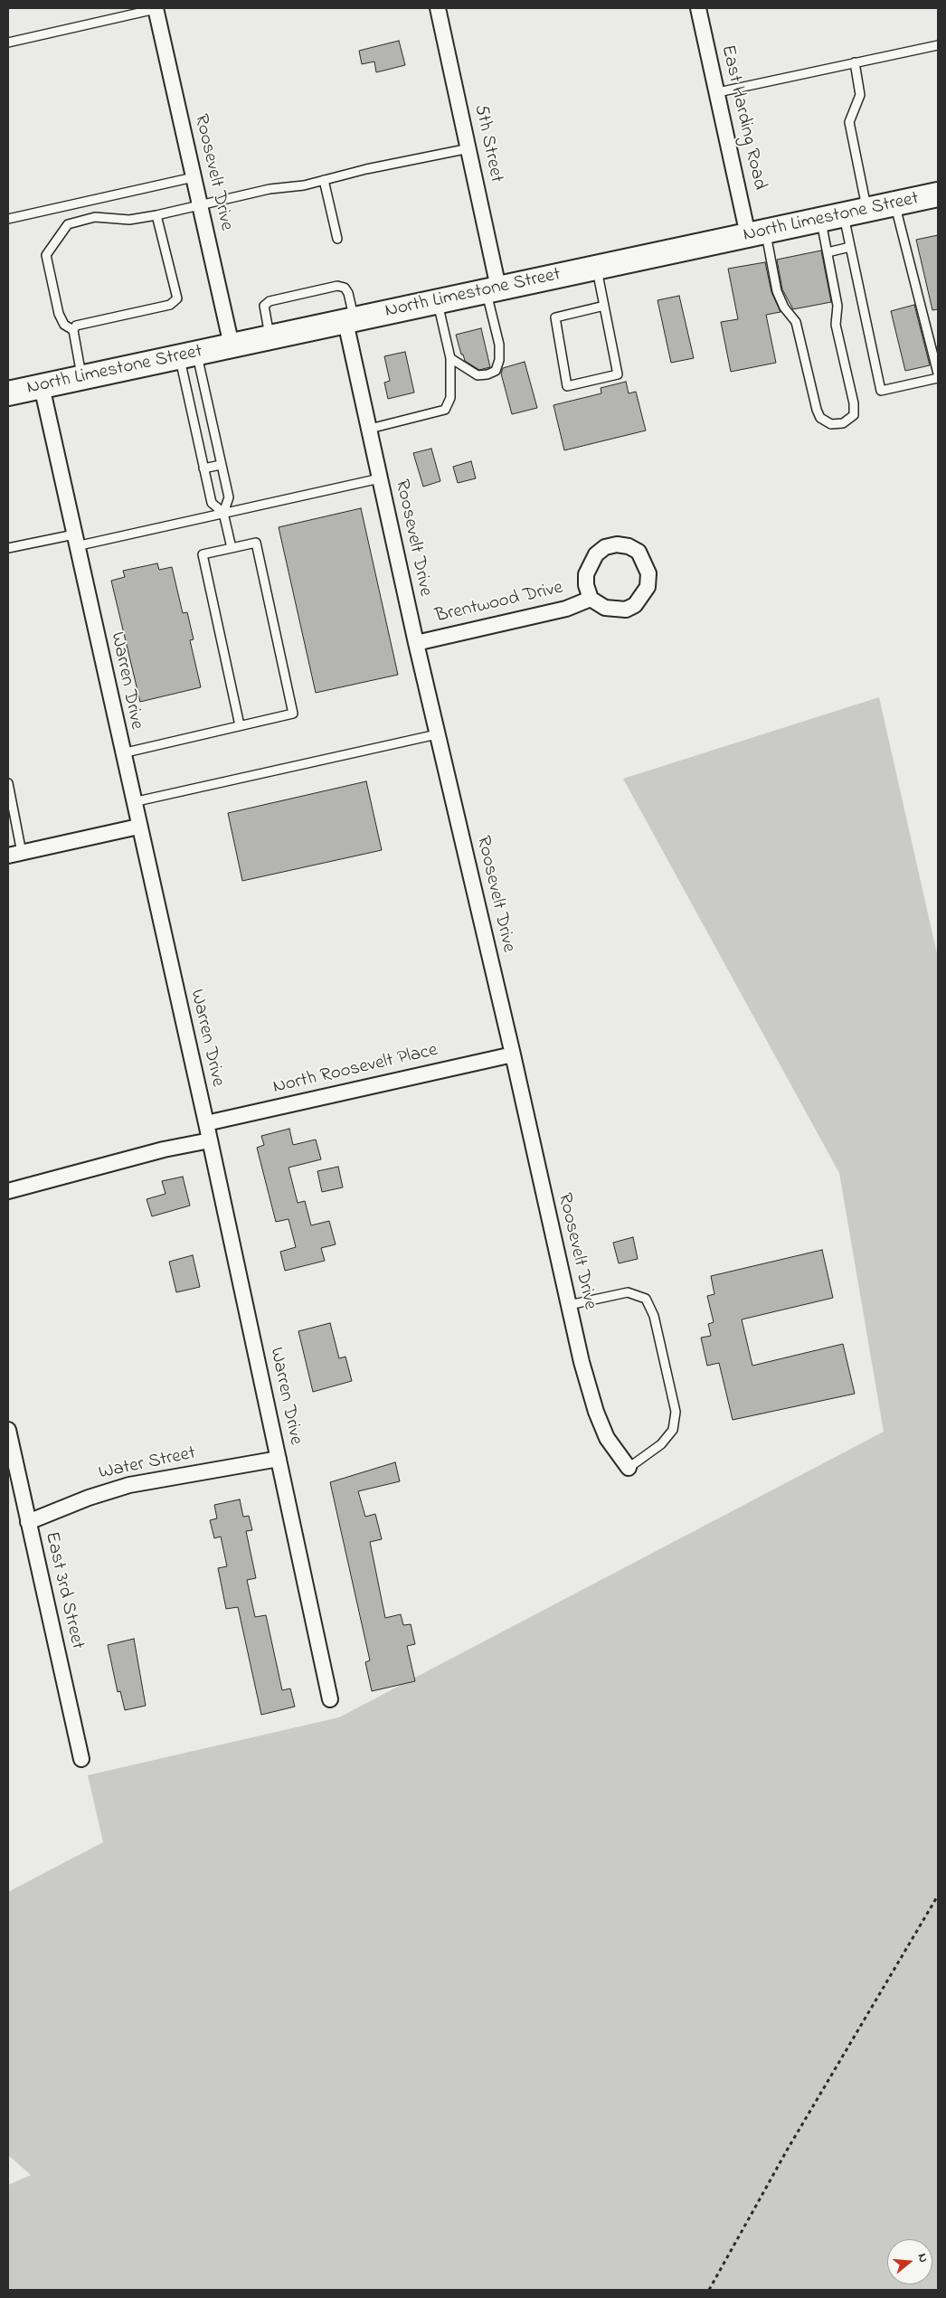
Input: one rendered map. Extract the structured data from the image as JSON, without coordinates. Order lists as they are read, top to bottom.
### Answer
{
  "streets": {
    "main road": ["North Limestone Street"],
    "street": [
      "East Harding Road",
      "5th Street",
      "Roosevelt Drive",
      "Brentwood Drive",
      "Warren Drive",
      "North Roosevelt Place",
      "Water Street",
      "East 3rd Street"
    ]
  },
  "crossings": [
    ["East Harding Road", "North Limestone Street"],
    ["5th Street", "North Limestone Street"],
    ["Roosevelt Drive", "North Limestone Street"],
    ["Roosevelt Drive", "Brentwood Drive"],
    ["Roosevelt Drive", "North Roosevelt Place"],
    ["North Limestone Street", "Warren Drive"],
    ["Warren Drive", "North Roosevelt Place"],
    ["Warren Drive", "Water Street"],
    ["Water Street", "East 3rd Street"]
  ],
  "north": "right"
}
